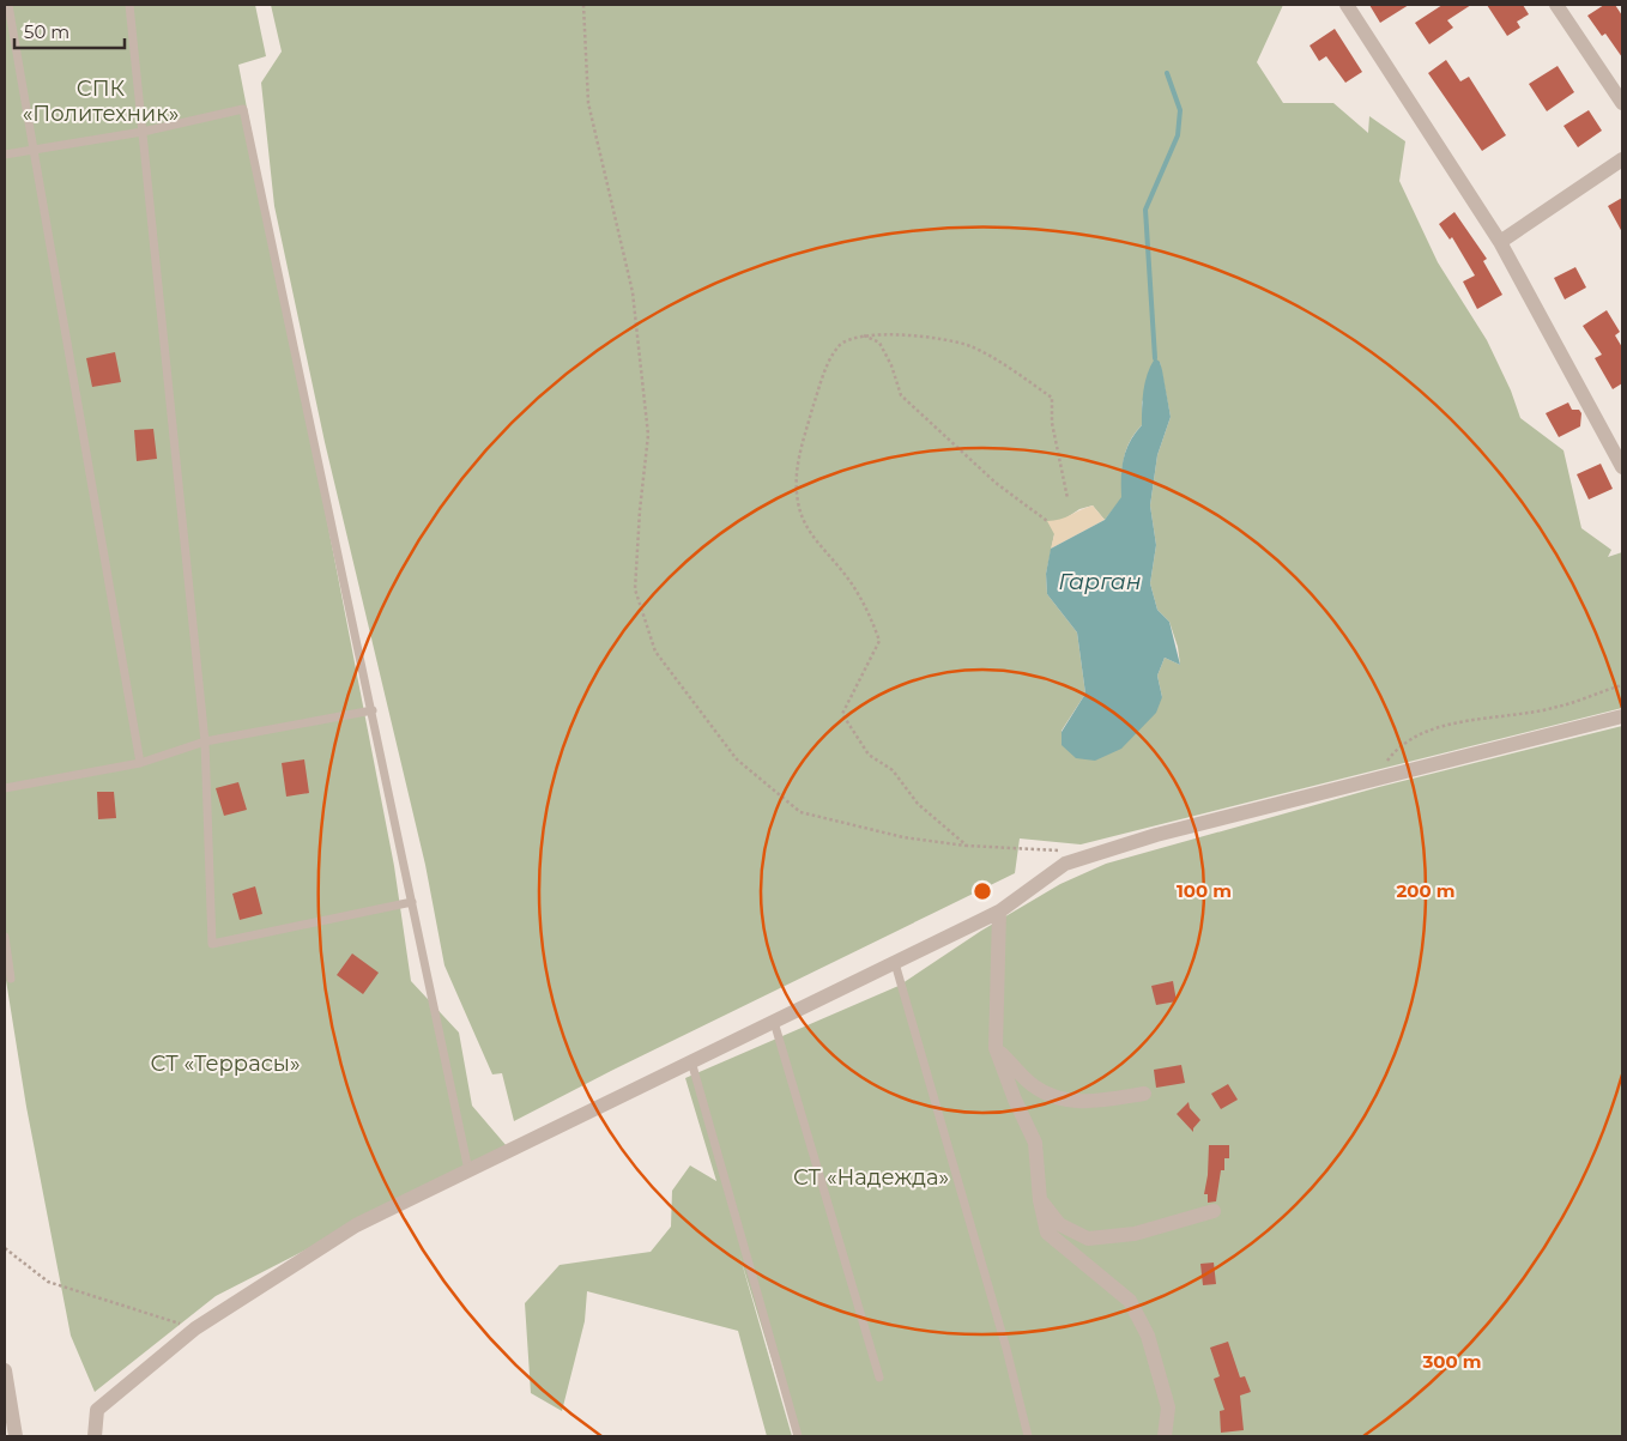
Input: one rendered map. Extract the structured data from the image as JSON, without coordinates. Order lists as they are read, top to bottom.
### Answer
{
  "water": ["Гарган"],
  "parks": ["СПК «Политехник»", "СТ «Террасы»", "СТ «Надежда»"],
  "scale_bar": "50 m",
  "rings": ["100 m", "200 m", "300 m"]
}
